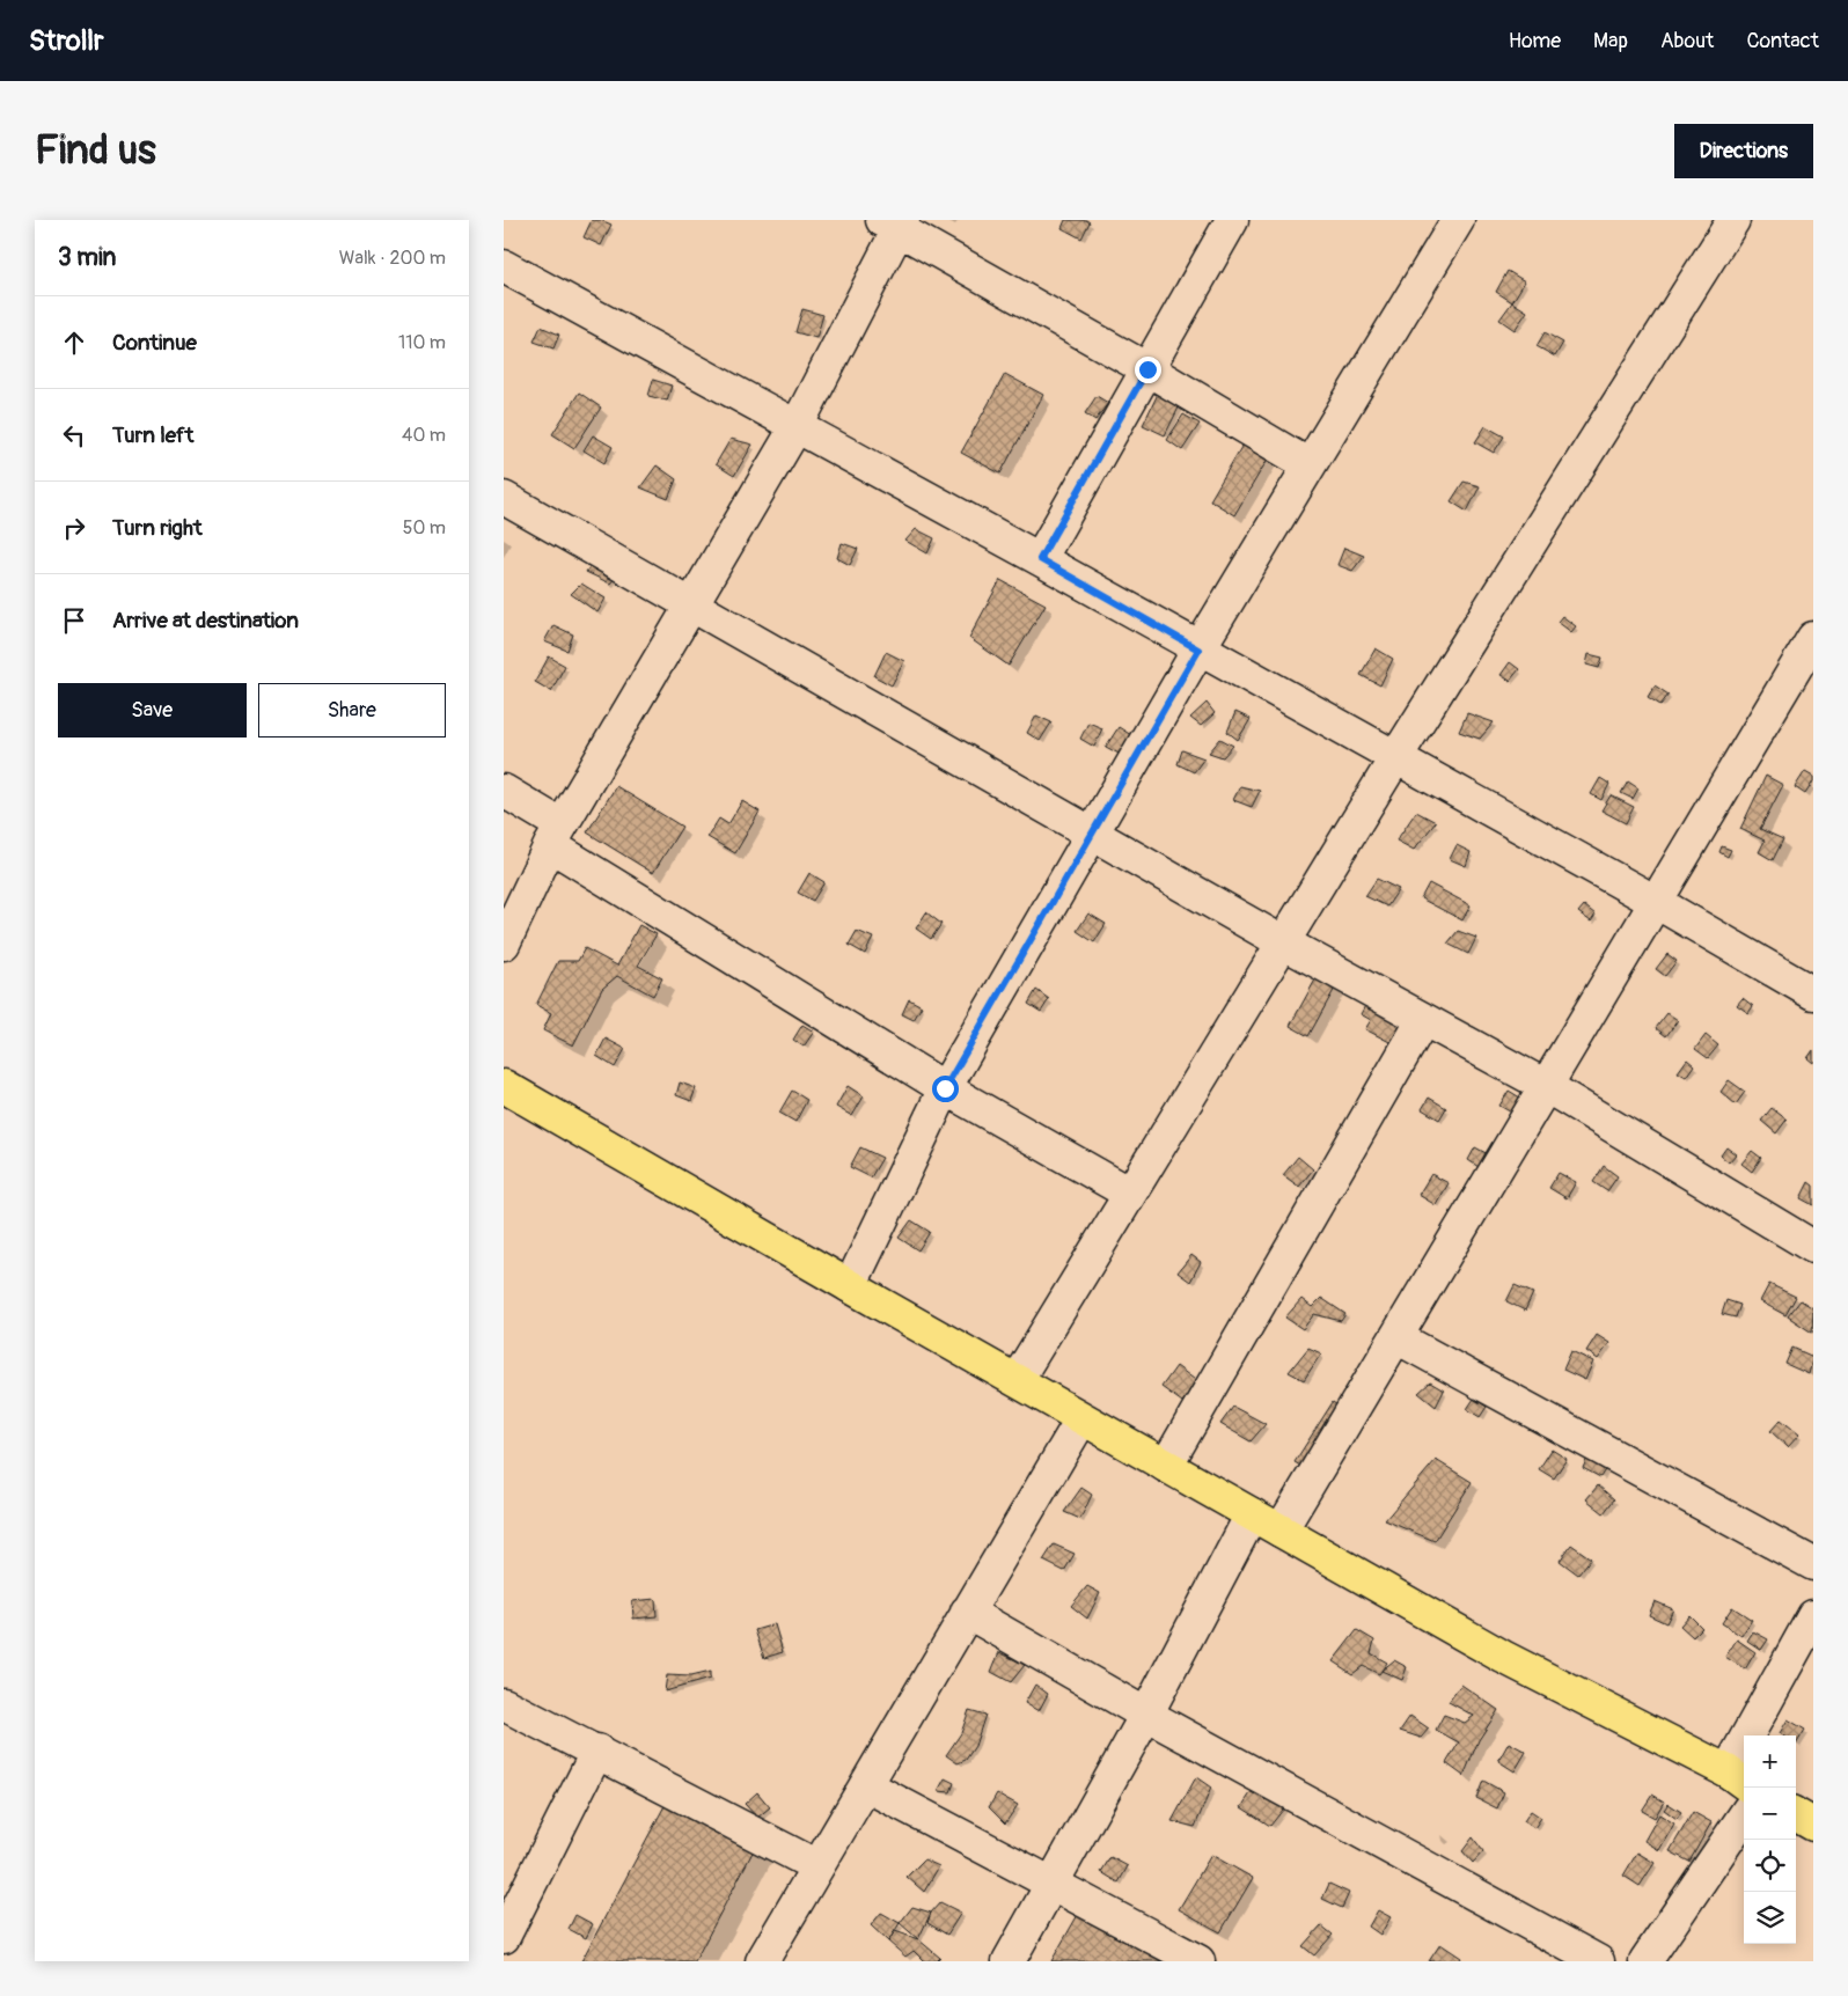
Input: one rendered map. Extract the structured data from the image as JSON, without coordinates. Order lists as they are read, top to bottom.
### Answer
{
  "page": {
    "header": "Strollr",
    "nav": [
      "Home",
      "Map",
      "About",
      "Contact"
    ],
    "buttons": [
      "Directions",
      ["Save", "Share"]
    ],
    "title": "Find us",
    "heading": ["3 min", "Walk · 200 m"],
    "list": [
      ["Continue", "110 m"],
      ["Turn left", "40 m"],
      ["Turn right", "50 m"],
      "Arrive at destination"
    ],
    "map_buttons": ["+", "−"]
  }
}
